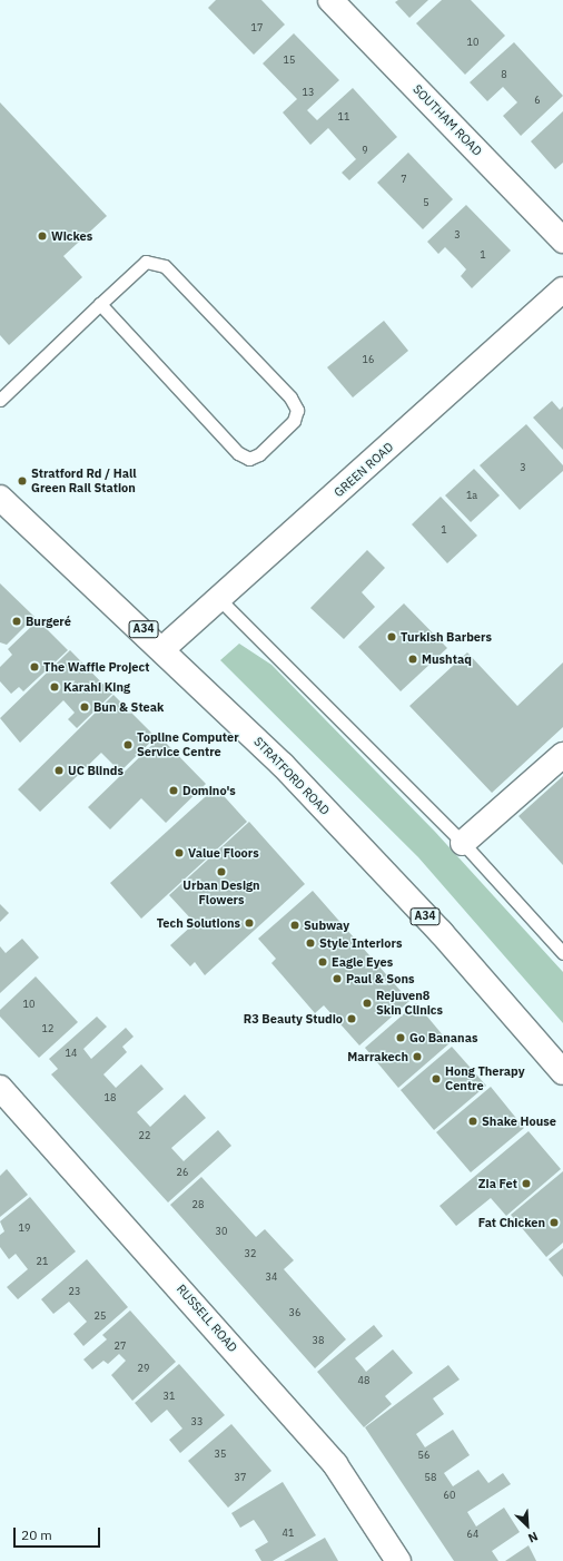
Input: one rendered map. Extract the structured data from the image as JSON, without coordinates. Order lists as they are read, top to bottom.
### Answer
{
  "streets": {
    "main road": [
      "SOUTHAM ROAD",
      "GREEN ROAD",
      "A34",
      "STRATFORD ROAD",
      "RUSSELL ROAD"
    ]
  },
  "crossings": [
    ["GREEN ROAD", "STRATFORD ROAD"]
  ],
  "places": [
    "Wickes",
    "Stratford Rd / Hall Green Rail Station",
    "Burgeré",
    "Turkish Barbers",
    "Mushtaq",
    "The Waffle Project",
    "Karahi King",
    "Bun & Steak",
    "Topline Computer Service Centre",
    "UC Blinds",
    "Domino's",
    "Value Floors",
    "Urban Design Flowers",
    "Tech Solutions",
    "Subway",
    "Style Interiors",
    "Eagle Eyes",
    "Paul & Sons",
    "Rejuven8 Skin Clinics",
    "R3 Beauty Studio",
    "Go Bananas",
    "Marrakech",
    "Hong Therapy Centre",
    "Shake House",
    "Zia Fet",
    "Fat Chicken"
  ],
  "house_numbers": [
    "17",
    "10",
    "15",
    "8",
    "13",
    "6",
    "11",
    "9",
    "7",
    "5",
    "3",
    "1",
    "16",
    "3",
    "1a",
    "1",
    "10",
    "12",
    "14",
    "18",
    "22",
    "26",
    "28",
    "19",
    "30",
    "32",
    "21",
    "34",
    "23",
    "36",
    "25",
    "38",
    "27",
    "29",
    "48",
    "31",
    "33",
    "35",
    "56",
    "37",
    "58",
    "60",
    "41",
    "64"
  ],
  "scale_bar": "20 m",
  "north": "bottom right"
}
